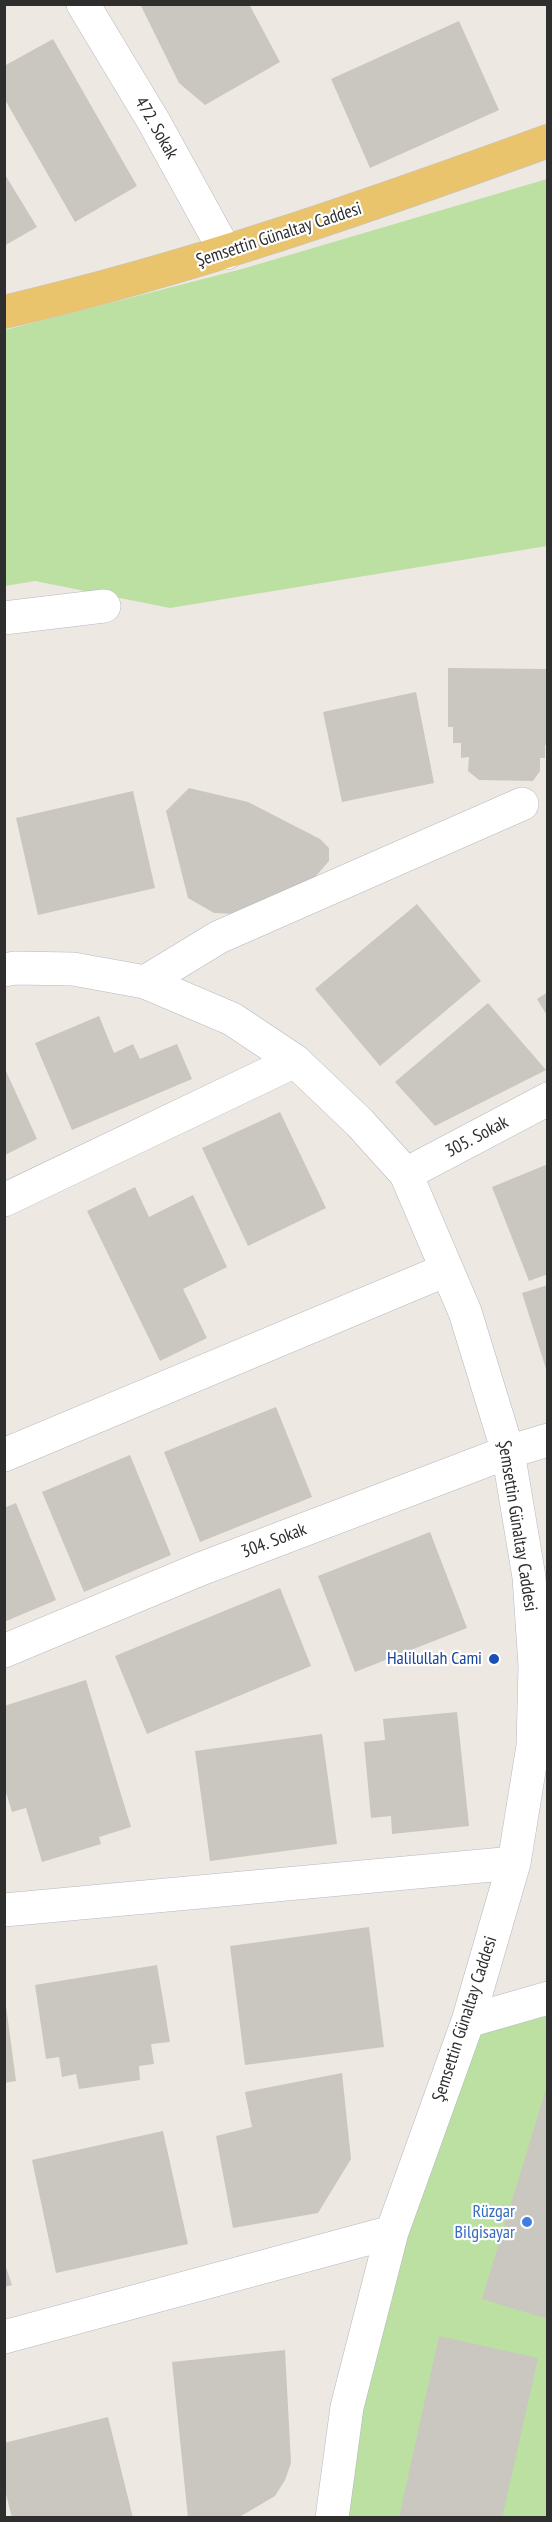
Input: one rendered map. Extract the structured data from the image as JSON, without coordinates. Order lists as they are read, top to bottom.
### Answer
{
  "streets": {
    "main road": ["Şemsettin Günaltay Caddesi"],
    "street": ["472. Sokak", "305. Sokak", "304. Sokak"]
  },
  "crossings": [
    ["472. Sokak", "Şemsettin Günaltay Caddesi"],
    ["Şemsettin Günaltay Caddesi", "305. Sokak"],
    ["Şemsettin Günaltay Caddesi", "304. Sokak"]
  ],
  "places": ["Halilullah Cami", "Rüzgar Bilgisayar"]
}
